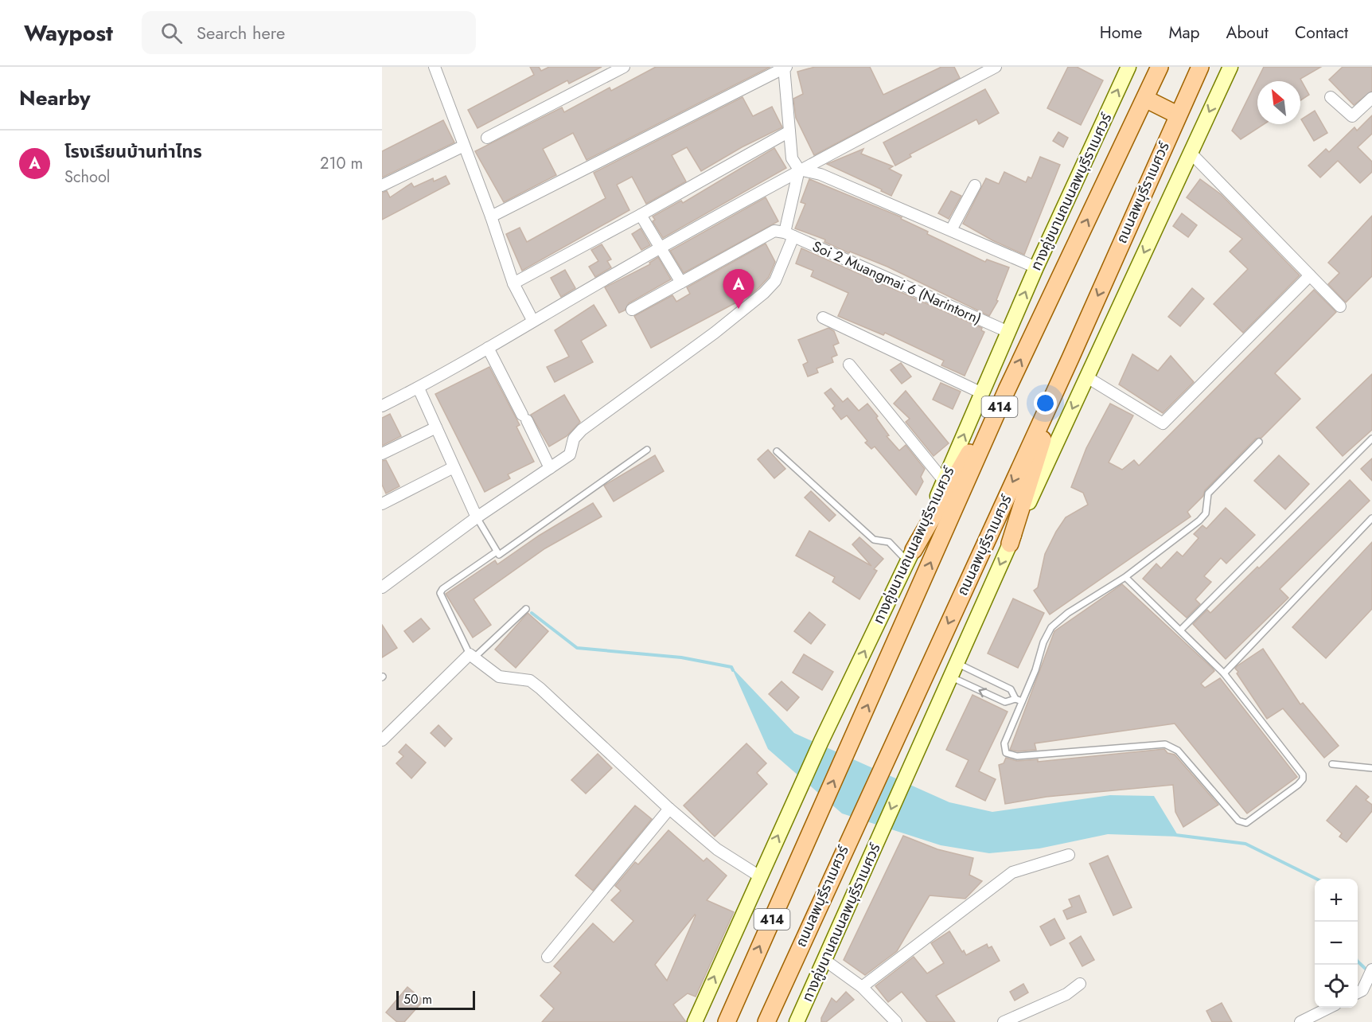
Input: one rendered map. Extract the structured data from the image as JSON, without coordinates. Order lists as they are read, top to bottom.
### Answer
{
  "streets": {
    "main road": ["ทางคู่ขนานถนนลพบุรีราเมศวร์", "ถนนลพบุรีราเมศวร์", "414"],
    "street": ["Soi 2 Muangmai 6 (Narintorn)"]
  },
  "crossings": [
    ["ทางคู่ขนานถนนลพบุรีราเมศวร์", "Soi 2 Muangmai 6 (Narintorn)"]
  ],
  "scale_bar": "50 m",
  "north": "top left",
  "page": {
    "header": "Waypost",
    "search": "Search here",
    "nav": [
      "Home",
      "Map",
      "About",
      "Contact"
    ],
    "heading": "Nearby",
    "list": [
      {
        "mark": "A",
        "name": "โรงเรียนบ้านท่าไทร",
        "note": "School",
        "value": "210 m"
      }
    ],
    "pins": "A",
    "map_buttons": ["+", "−"],
    "scale": "50 m"
  }
}
